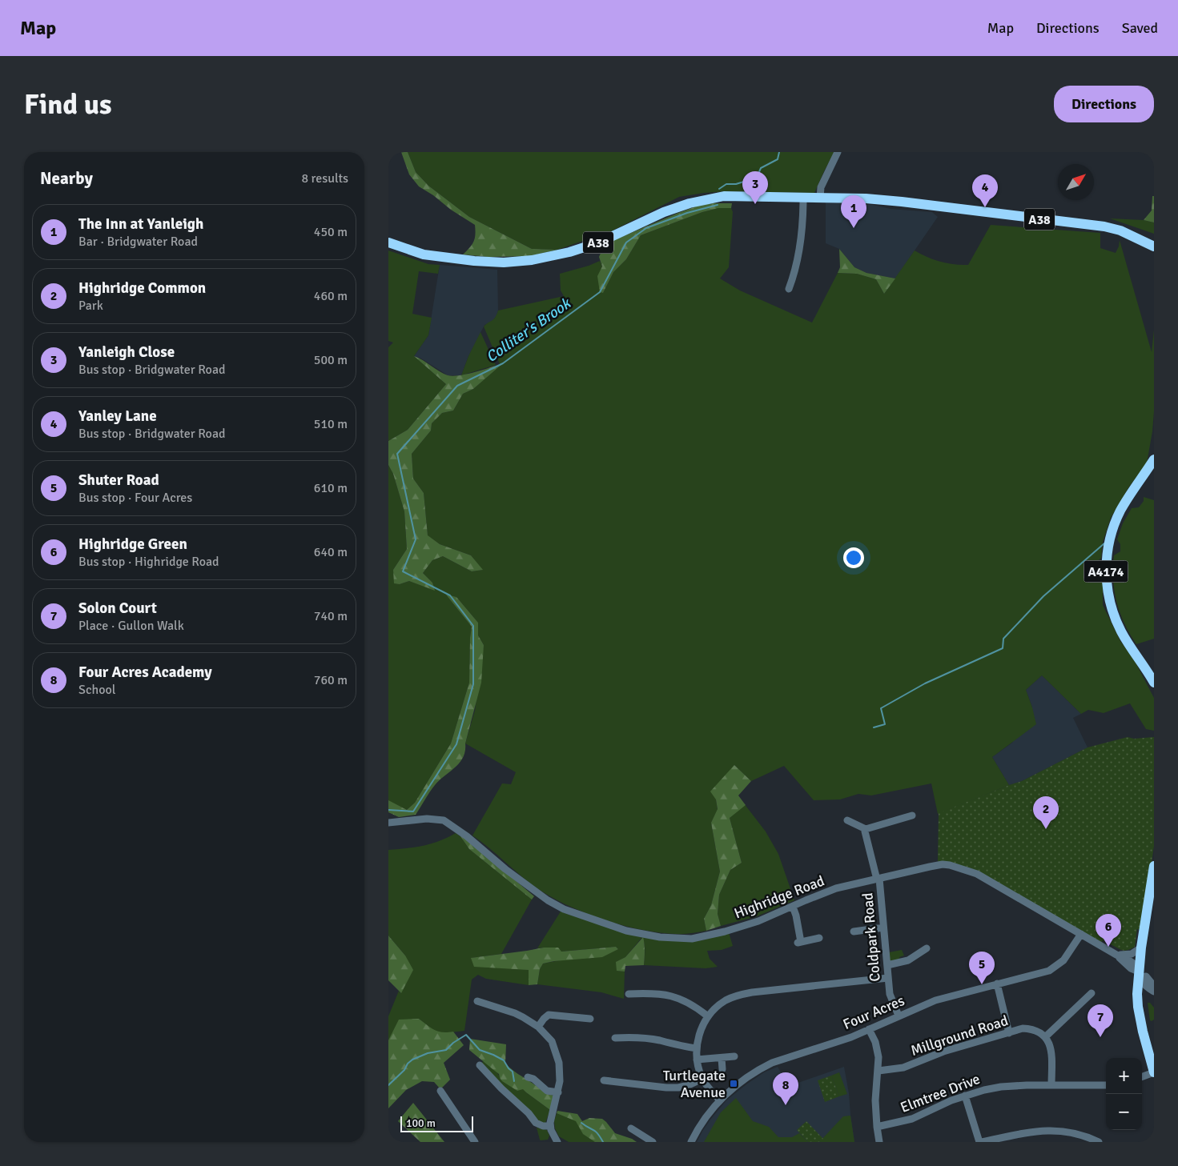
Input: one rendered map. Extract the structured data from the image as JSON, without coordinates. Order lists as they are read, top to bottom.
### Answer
{
  "streets": {
    "highway": ["A38", "A4174"],
    "street": [
      "Highridge Road",
      "Coldpark Road",
      "Four Acres",
      "Millground Road",
      "Elmtree Drive"
    ]
  },
  "crossings": [
    ["Highridge Road", "Coldpark Road"],
    ["Highridge Road", "Four Acres"],
    ["Coldpark Road", "Four Acres"]
  ],
  "water": ["Colliter's Brook"],
  "places": {
    "transit": ["Turtlegate Avenue"]
  },
  "scale_bar": "100 m",
  "north": "top right",
  "page": {
    "header": "Map",
    "nav": ["Map", "Directions", "Saved"],
    "buttons": "Directions",
    "title": "Find us",
    "heading": ["Nearby", "8 results"],
    "pins": [
      "3",
      "4",
      "1",
      "2",
      "6",
      "5",
      "7",
      "8"
    ],
    "list": [
      {
        "mark": "1",
        "name": "The Inn at Yanleigh",
        "note": "Bar · Bridgwater Road",
        "value": "450 m"
      },
      {
        "mark": "2",
        "name": "Highridge Common",
        "note": "Park",
        "value": "460 m"
      },
      {
        "mark": "3",
        "name": "Yanleigh Close",
        "note": "Bus stop · Bridgwater Road",
        "value": "500 m"
      },
      {
        "mark": "4",
        "name": "Yanley Lane",
        "note": "Bus stop · Bridgwater Road",
        "value": "510 m"
      },
      {
        "mark": "5",
        "name": "Shuter Road",
        "note": "Bus stop · Four Acres",
        "value": "610 m"
      },
      {
        "mark": "6",
        "name": "Highridge Green",
        "note": "Bus stop · Highridge Road",
        "value": "640 m"
      },
      {
        "mark": "7",
        "name": "Solon Court",
        "note": "Place · Gullon Walk",
        "value": "740 m"
      },
      {
        "mark": "8",
        "name": "Four Acres Academy",
        "note": "School",
        "value": "760 m"
      }
    ],
    "map_buttons": ["+", "−"],
    "scale": "100 m"
  }
}
